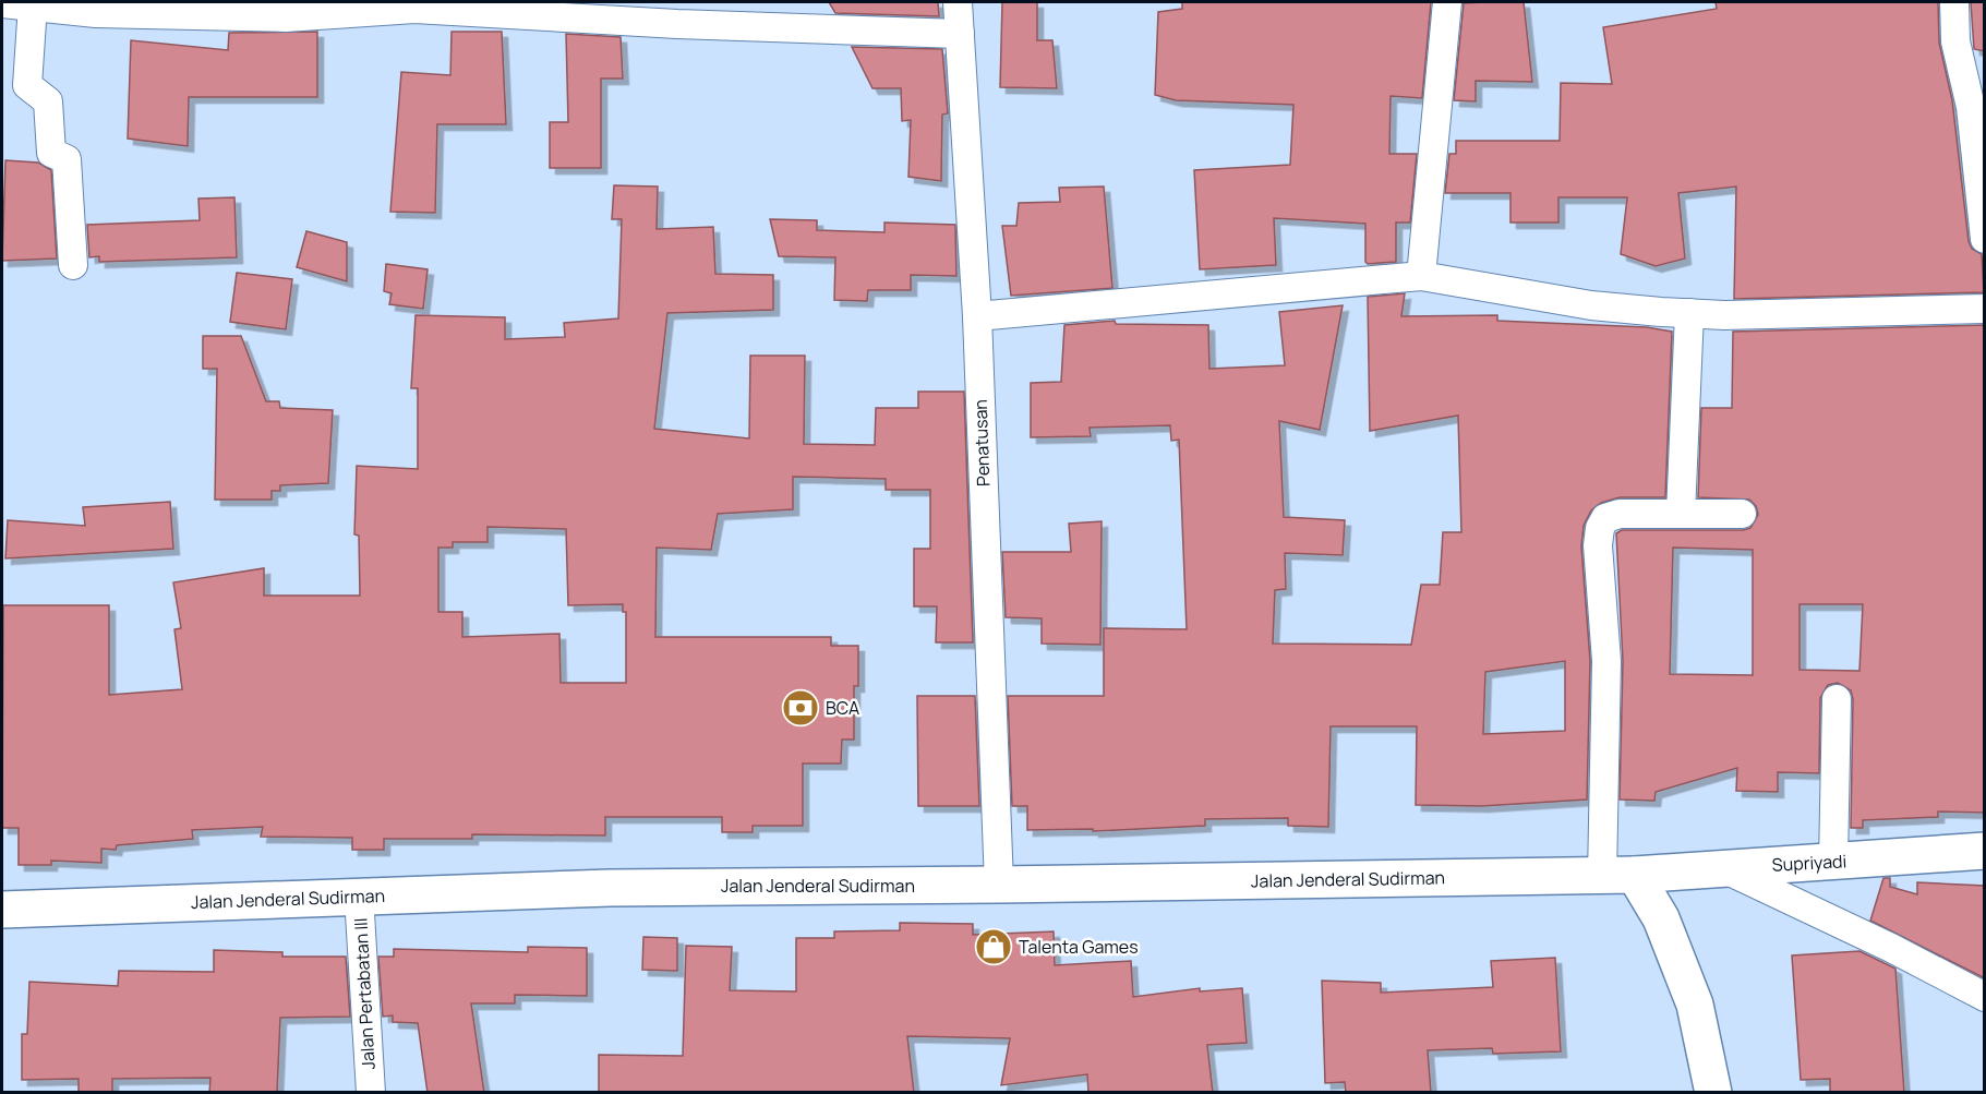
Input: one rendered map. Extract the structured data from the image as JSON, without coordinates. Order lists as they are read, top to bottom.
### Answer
{
  "streets": {
    "main road": ["Supriyadi", "Jalan Jenderal Sudirman"],
    "street": ["Penatusan", "Jalan Pertabatan III"]
  },
  "crossings": [
    ["Penatusan", "Jalan Jenderal Sudirman"],
    ["Supriyadi", "Jalan Jenderal Sudirman"],
    ["Jalan Jenderal Sudirman", "Jalan Pertabatan III"]
  ],
  "places": {
    "bank": ["BCA"],
    "shop": ["Talenta Games"]
  }
}
